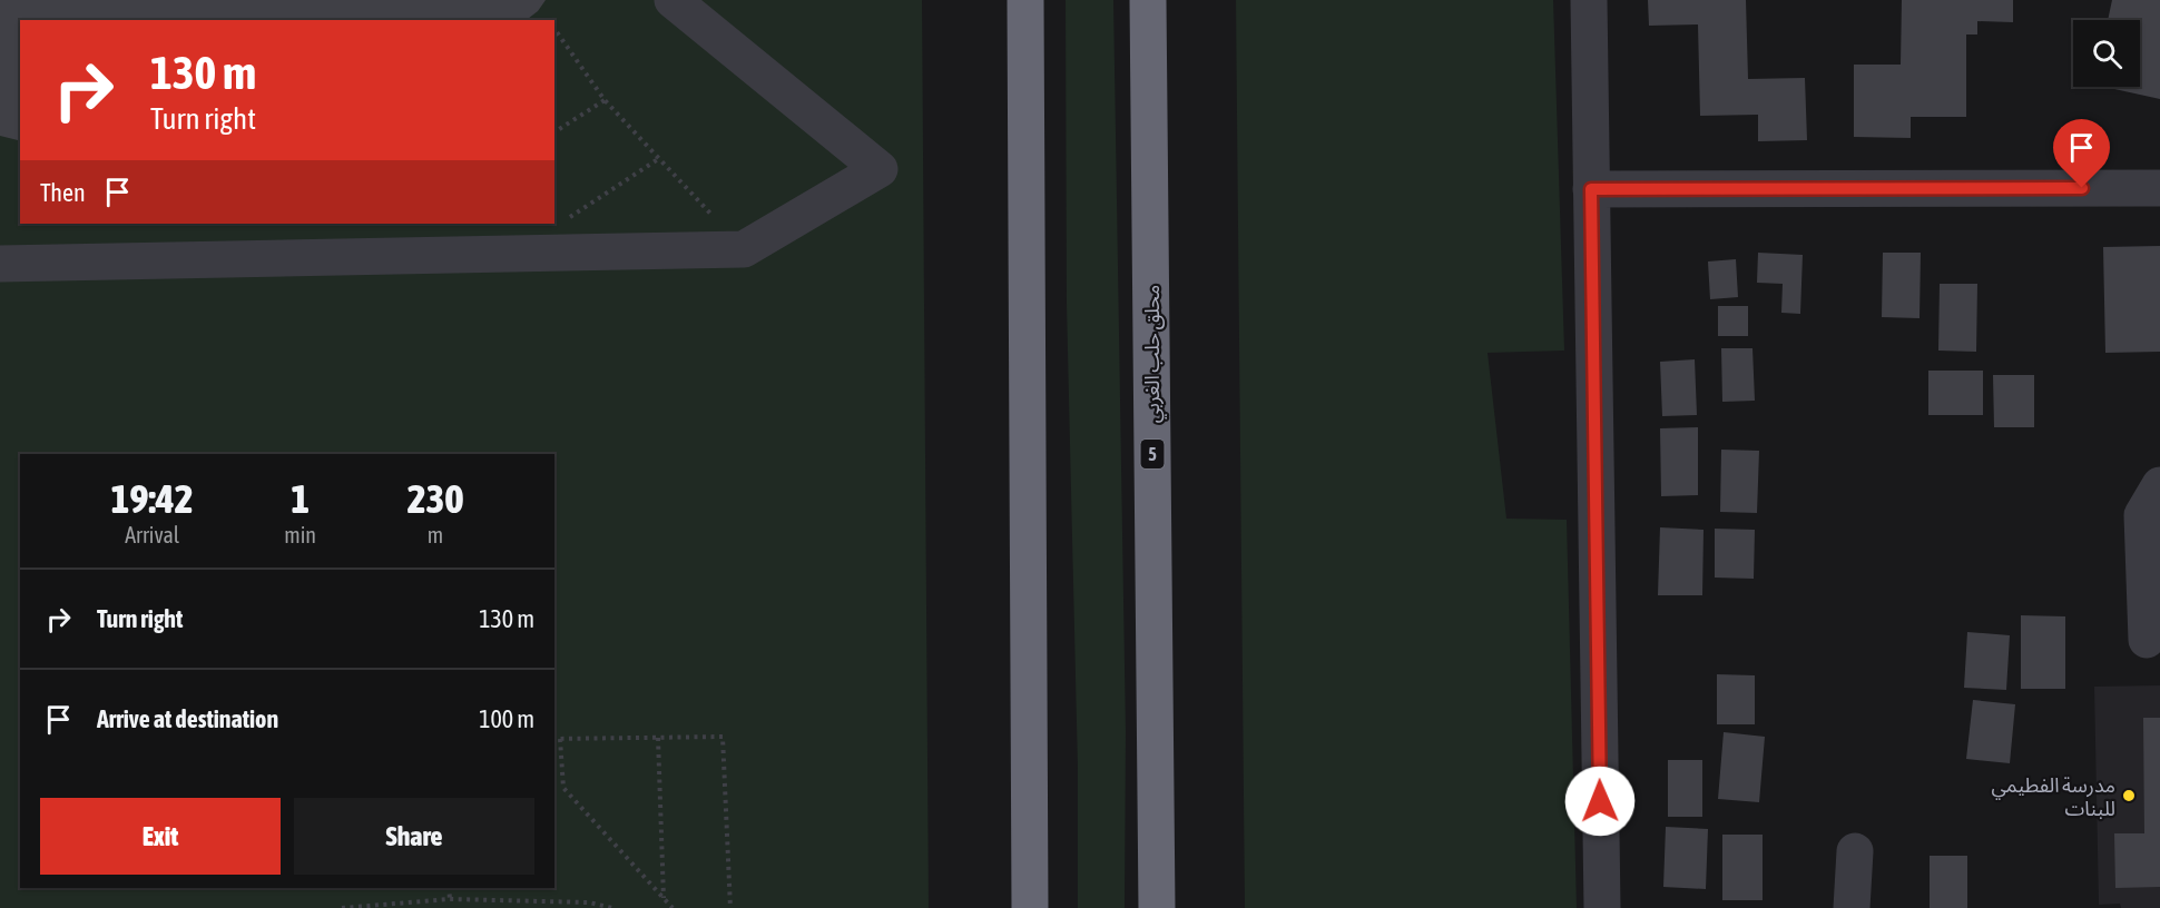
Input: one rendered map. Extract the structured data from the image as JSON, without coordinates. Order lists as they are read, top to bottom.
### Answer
{
  "streets": {
    "highway": ["محلق حلب الغربي", "5"]
  },
  "places": ["مدرسة الفطيمي للبنات"],
  "page": {
    "turn": ["130 m", "Turn right"],
    "then": "Then",
    "eta": [
      "19:42",
      "Arrival",
      "1",
      "min",
      "230",
      "m"
    ],
    "list": [
      {
        "name": "Turn right",
        "value": "130 m"
      },
      {
        "name": "Arrive at destination",
        "value": "100 m"
      }
    ],
    "buttons": ["Exit", "Share"]
  }
}
